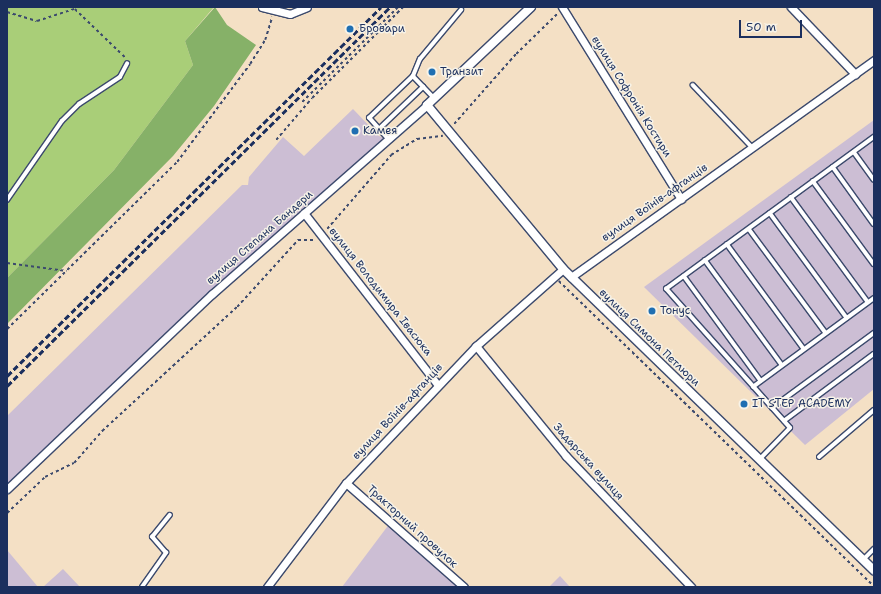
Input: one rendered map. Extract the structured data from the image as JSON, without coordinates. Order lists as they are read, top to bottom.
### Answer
{
  "streets": {
    "street": [
      "вулиця Софронія Костири",
      "вулиця Воїнів-афганців",
      "вулиця Степана Бандери",
      "вулиця Володимира Івасюка",
      "вулиця Симона Петлюри",
      "Задарська вулиця",
      "Тракторний провулок"
    ]
  },
  "crossings": [
    ["вулиця Софронія Костири", "вулиця Воїнів-афганців"],
    ["вулиця Воїнів-афганців", "вулиця Володимира Івасюка"],
    ["вулиця Воїнів-афганців", "вулиця Симона Петлюри"],
    ["вулиця Воїнів-афганців", "Задарська вулиця"],
    ["вулиця Воїнів-афганців", "Тракторний провулок"],
    ["вулиця Степана Бандери", "вулиця Володимира Івасюка"],
    ["вулиця Степана Бандери", "вулиця Симона Петлюри"]
  ],
  "places": [
    "Бровари",
    "Транзит",
    "Камея",
    "Тонус",
    "IT STEP ACADEMY"
  ],
  "scale_bar": "50 m"
}
